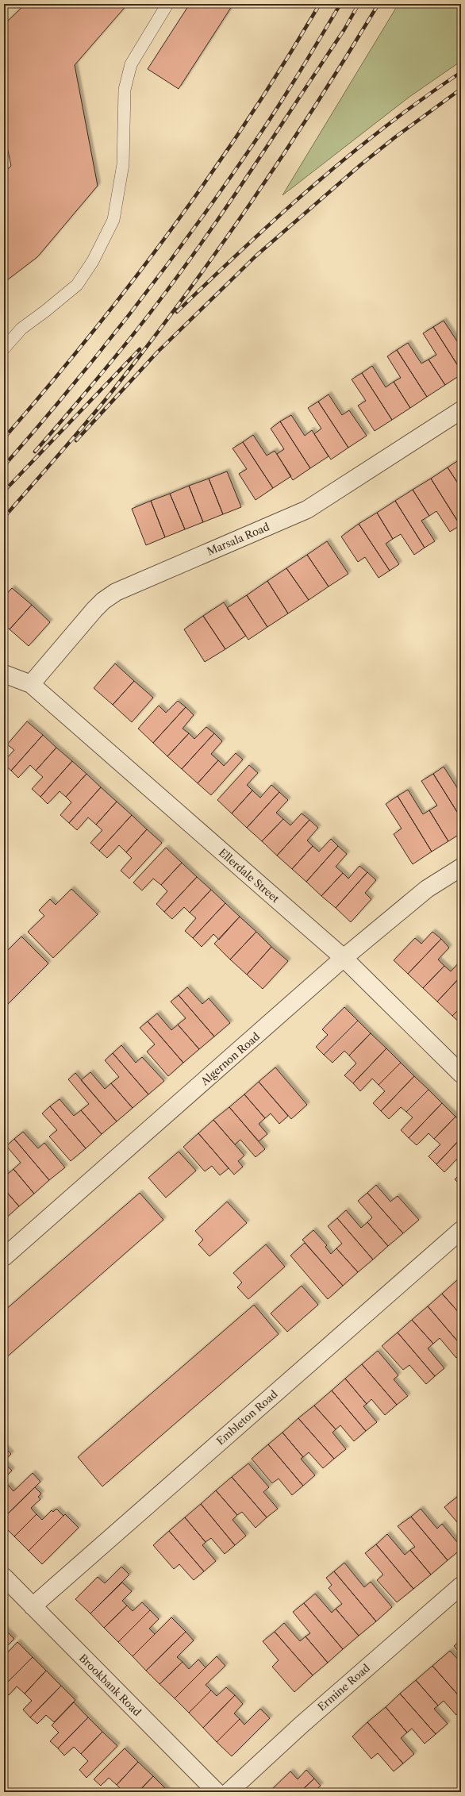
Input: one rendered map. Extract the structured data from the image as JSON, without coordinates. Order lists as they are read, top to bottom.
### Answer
{
  "streets": {
    "street": [
      "Marsala Road",
      "Ellerdale Street",
      "Algernon Road",
      "Embleton Road",
      "Brookbank Road",
      "Ermine Road"
    ]
  },
  "crossings": [
    ["Marsala Road", "Ellerdale Street"],
    ["Ellerdale Street", "Algernon Road"],
    ["Embleton Road", "Brookbank Road"]
  ]
}
